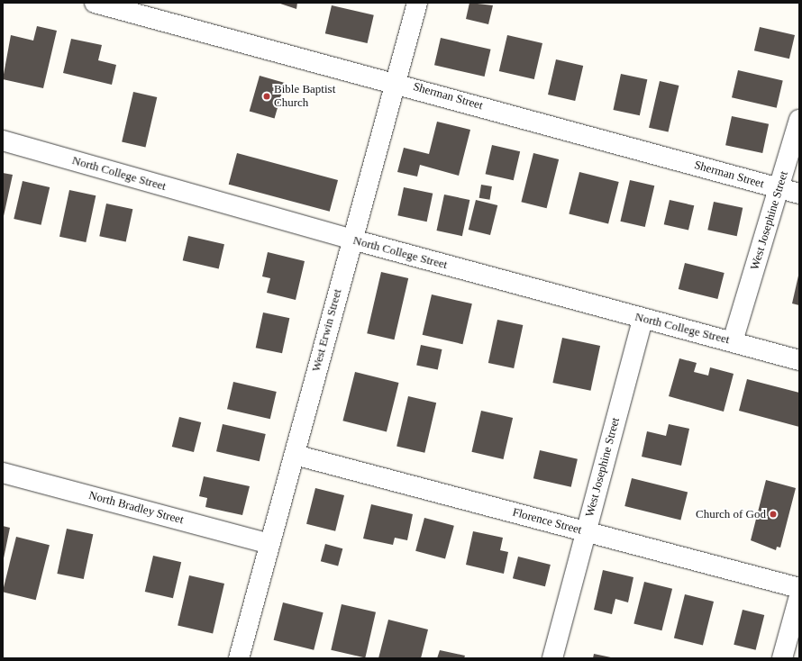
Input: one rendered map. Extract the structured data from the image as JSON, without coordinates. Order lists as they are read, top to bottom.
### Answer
{
  "streets": {
    "street": [
      "Sherman Street",
      "North College Street",
      "West Josephine Street",
      "West Erwin Street",
      "North Bradley Street",
      "Florence Street"
    ]
  },
  "crossings": [
    ["Sherman Street", "West Josephine Street"],
    ["Sherman Street", "West Erwin Street"],
    ["North College Street", "West Josephine Street"],
    ["North College Street", "West Erwin Street"],
    ["West Josephine Street", "Florence Street"],
    ["West Erwin Street", "North Bradley Street"],
    ["West Erwin Street", "Florence Street"]
  ],
  "places": ["Bible Baptist Church", "Church of God"]
}
